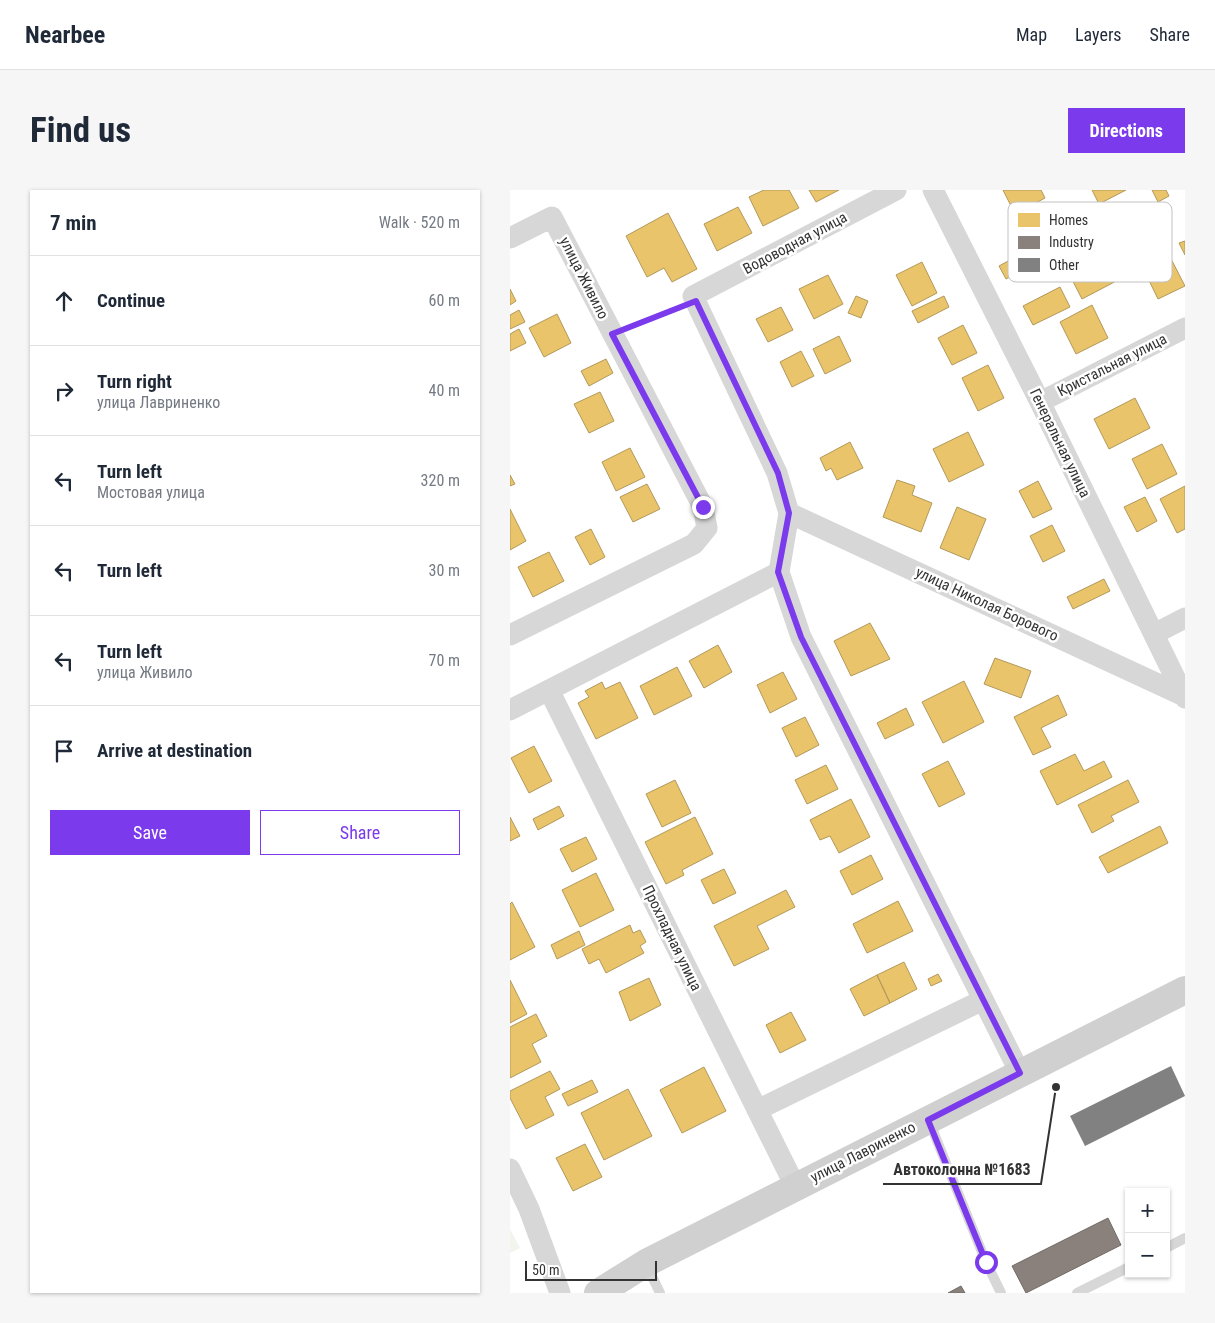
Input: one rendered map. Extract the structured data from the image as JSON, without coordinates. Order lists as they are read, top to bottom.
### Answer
{
  "streets": {
    "street": [
      "Водоводная улица",
      "улица Живило",
      "Кристальная улица",
      "Генеральная улица",
      "улица Николая Борового",
      "Прохладная улица",
      "улица Лавриненко"
    ]
  },
  "crossings": [
    ["Кристальная улица", "Генеральная улица"],
    ["Генеральная улица", "улица Николая Борового"],
    ["Прохладная улица", "улица Лавриненко"]
  ],
  "places": ["Автоколонна №1683"],
  "legend": ["Homes", "Industry", "Other"],
  "scale_bar": "50 m",
  "page": {
    "header": "Nearbee",
    "nav": ["Map", "Layers", "Share"],
    "buttons": [
      "Directions",
      ["Save", "Share"]
    ],
    "title": "Find us",
    "heading": ["7 min", "Walk · 520 m"],
    "list": [
      ["Continue", "60 m"],
      ["Turn right", "улица Лавриненко", "40 m"],
      ["Turn left", "Мостовая улица", "320 m"],
      ["Turn left", "30 m"],
      ["Turn left", "улица Живило", "70 m"],
      "Arrive at destination"
    ],
    "map_buttons": ["+", "−"],
    "scale": "50 m"
  }
}
